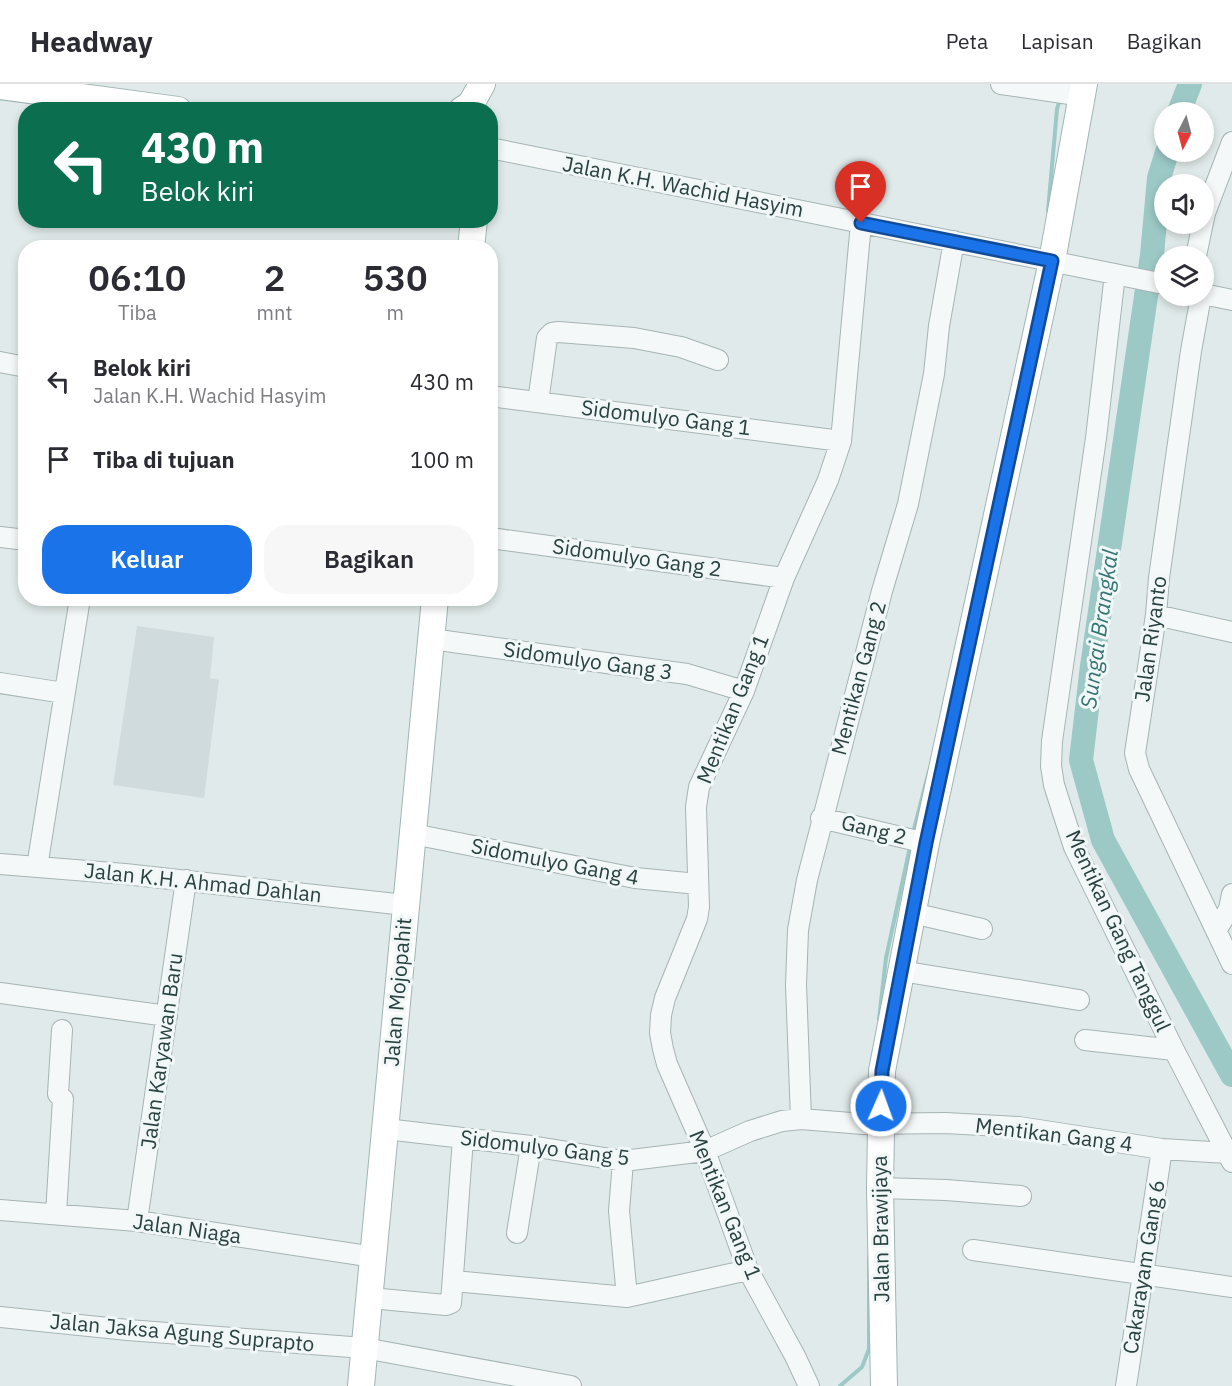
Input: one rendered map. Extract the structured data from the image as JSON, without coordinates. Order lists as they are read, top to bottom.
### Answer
{
  "streets": {
    "main road": ["Jalan Mojopahit", "Jalan Brawijaya"],
    "street": [
      "Jalan K.H. Wachid Hasyim",
      "Sidomulyo Gang 1",
      "Sidomulyo Gang 2",
      "Jalan Riyanto",
      "Sidomulyo Gang 3",
      "Mentikan Gang 2",
      "Mentikan Gang 1",
      "Gang 2",
      "Sidomulyo Gang 4",
      "Jalan K.H. Ahmad Dahlan",
      "Mentikan Gang Tanggul",
      "Jalan Karyawan Baru",
      "Mentikan Gang 4",
      "Sidomulyo Gang 5",
      "Jalan Niaga",
      "Cakarayam Gang 6",
      "Jalan Jaksa Agung Suprapto"
    ]
  },
  "crossings": [
    ["Jalan K.H. Wachid Hasyim", "Mentikan Gang 2"],
    ["Jalan K.H. Wachid Hasyim", "Mentikan Gang 1"],
    ["Jalan K.H. Wachid Hasyim", "Mentikan Gang Tanggul"],
    ["Jalan K.H. Wachid Hasyim", "Jalan Brawijaya"],
    ["Sidomulyo Gang 1", "Mentikan Gang 1"],
    ["Sidomulyo Gang 2", "Mentikan Gang 1"],
    ["Sidomulyo Gang 3", "Mentikan Gang 1"],
    ["Sidomulyo Gang 3", "Jalan Mojopahit"],
    ["Mentikan Gang 2", "Gang 2"],
    ["Mentikan Gang 2", "Mentikan Gang 4"],
    ["Mentikan Gang 2", "Sidomulyo Gang 5"],
    ["Mentikan Gang 1", "Sidomulyo Gang 4"],
    ["Mentikan Gang 1", "Sidomulyo Gang 5"],
    ["Gang 2", "Jalan Brawijaya"],
    ["Sidomulyo Gang 4", "Jalan Mojopahit"],
    ["Jalan K.H. Ahmad Dahlan", "Jalan Mojopahit"],
    ["Jalan K.H. Ahmad Dahlan", "Jalan Karyawan Baru"],
    ["Mentikan Gang Tanggul", "Mentikan Gang 4"],
    ["Jalan Mojopahit", "Sidomulyo Gang 5"],
    ["Jalan Mojopahit", "Jalan Niaga"],
    ["Jalan Mojopahit", "Jalan Jaksa Agung Suprapto"],
    ["Jalan Karyawan Baru", "Jalan Niaga"],
    ["Mentikan Gang 4", "Sidomulyo Gang 5"],
    ["Mentikan Gang 4", "Jalan Brawijaya"],
    ["Mentikan Gang 4", "Cakarayam Gang 6"]
  ],
  "water": ["Sungai Brangkal"],
  "north": "bottom",
  "page": {
    "header": "Headway",
    "nav": ["Peta", "Lapisan", "Bagikan"],
    "turn": ["430 m", "Belok kiri"],
    "eta": [
      "06:10",
      "Tiba",
      "2",
      "mnt",
      "530",
      "m"
    ],
    "list": [
      {
        "name": "Belok kiri",
        "note": "Jalan K.H. Wachid Hasyim",
        "value": "430 m"
      },
      {
        "name": "Tiba di tujuan",
        "value": "100 m"
      }
    ],
    "buttons": ["Keluar", "Bagikan"]
  }
}
